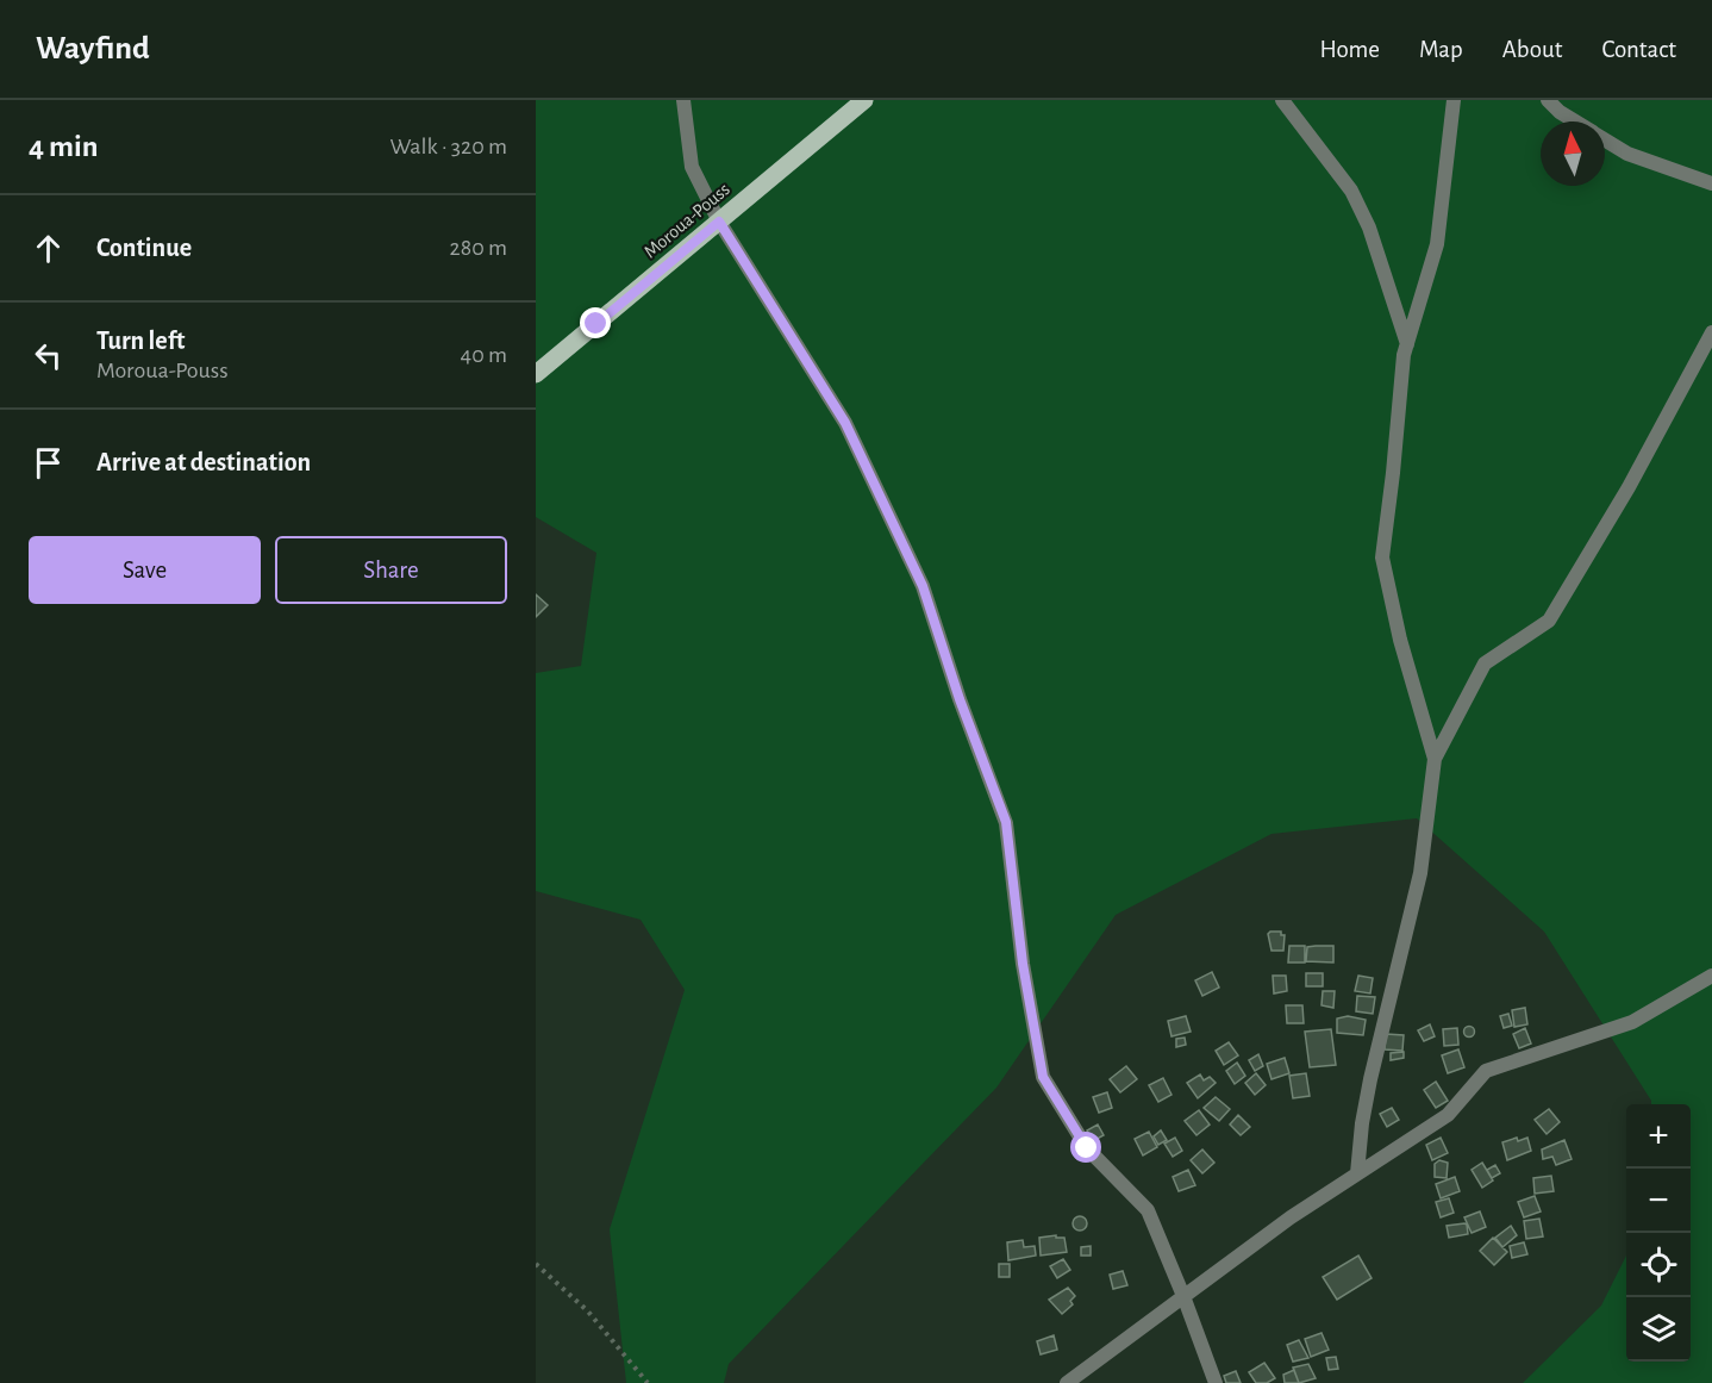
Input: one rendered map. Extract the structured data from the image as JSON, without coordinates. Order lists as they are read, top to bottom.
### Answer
{
  "streets": {
    "main road": ["Moroua-Pouss"]
  },
  "north": "top",
  "page": {
    "header": "Wayfind",
    "nav": [
      "Home",
      "Map",
      "About",
      "Contact"
    ],
    "heading": ["4 min", "Walk · 320 m"],
    "list": [
      ["Continue", "280 m"],
      ["Turn left", "Moroua-Pouss", "40 m"],
      "Arrive at destination"
    ],
    "buttons": ["Save", "Share"],
    "map_buttons": ["+", "−"]
  }
}
